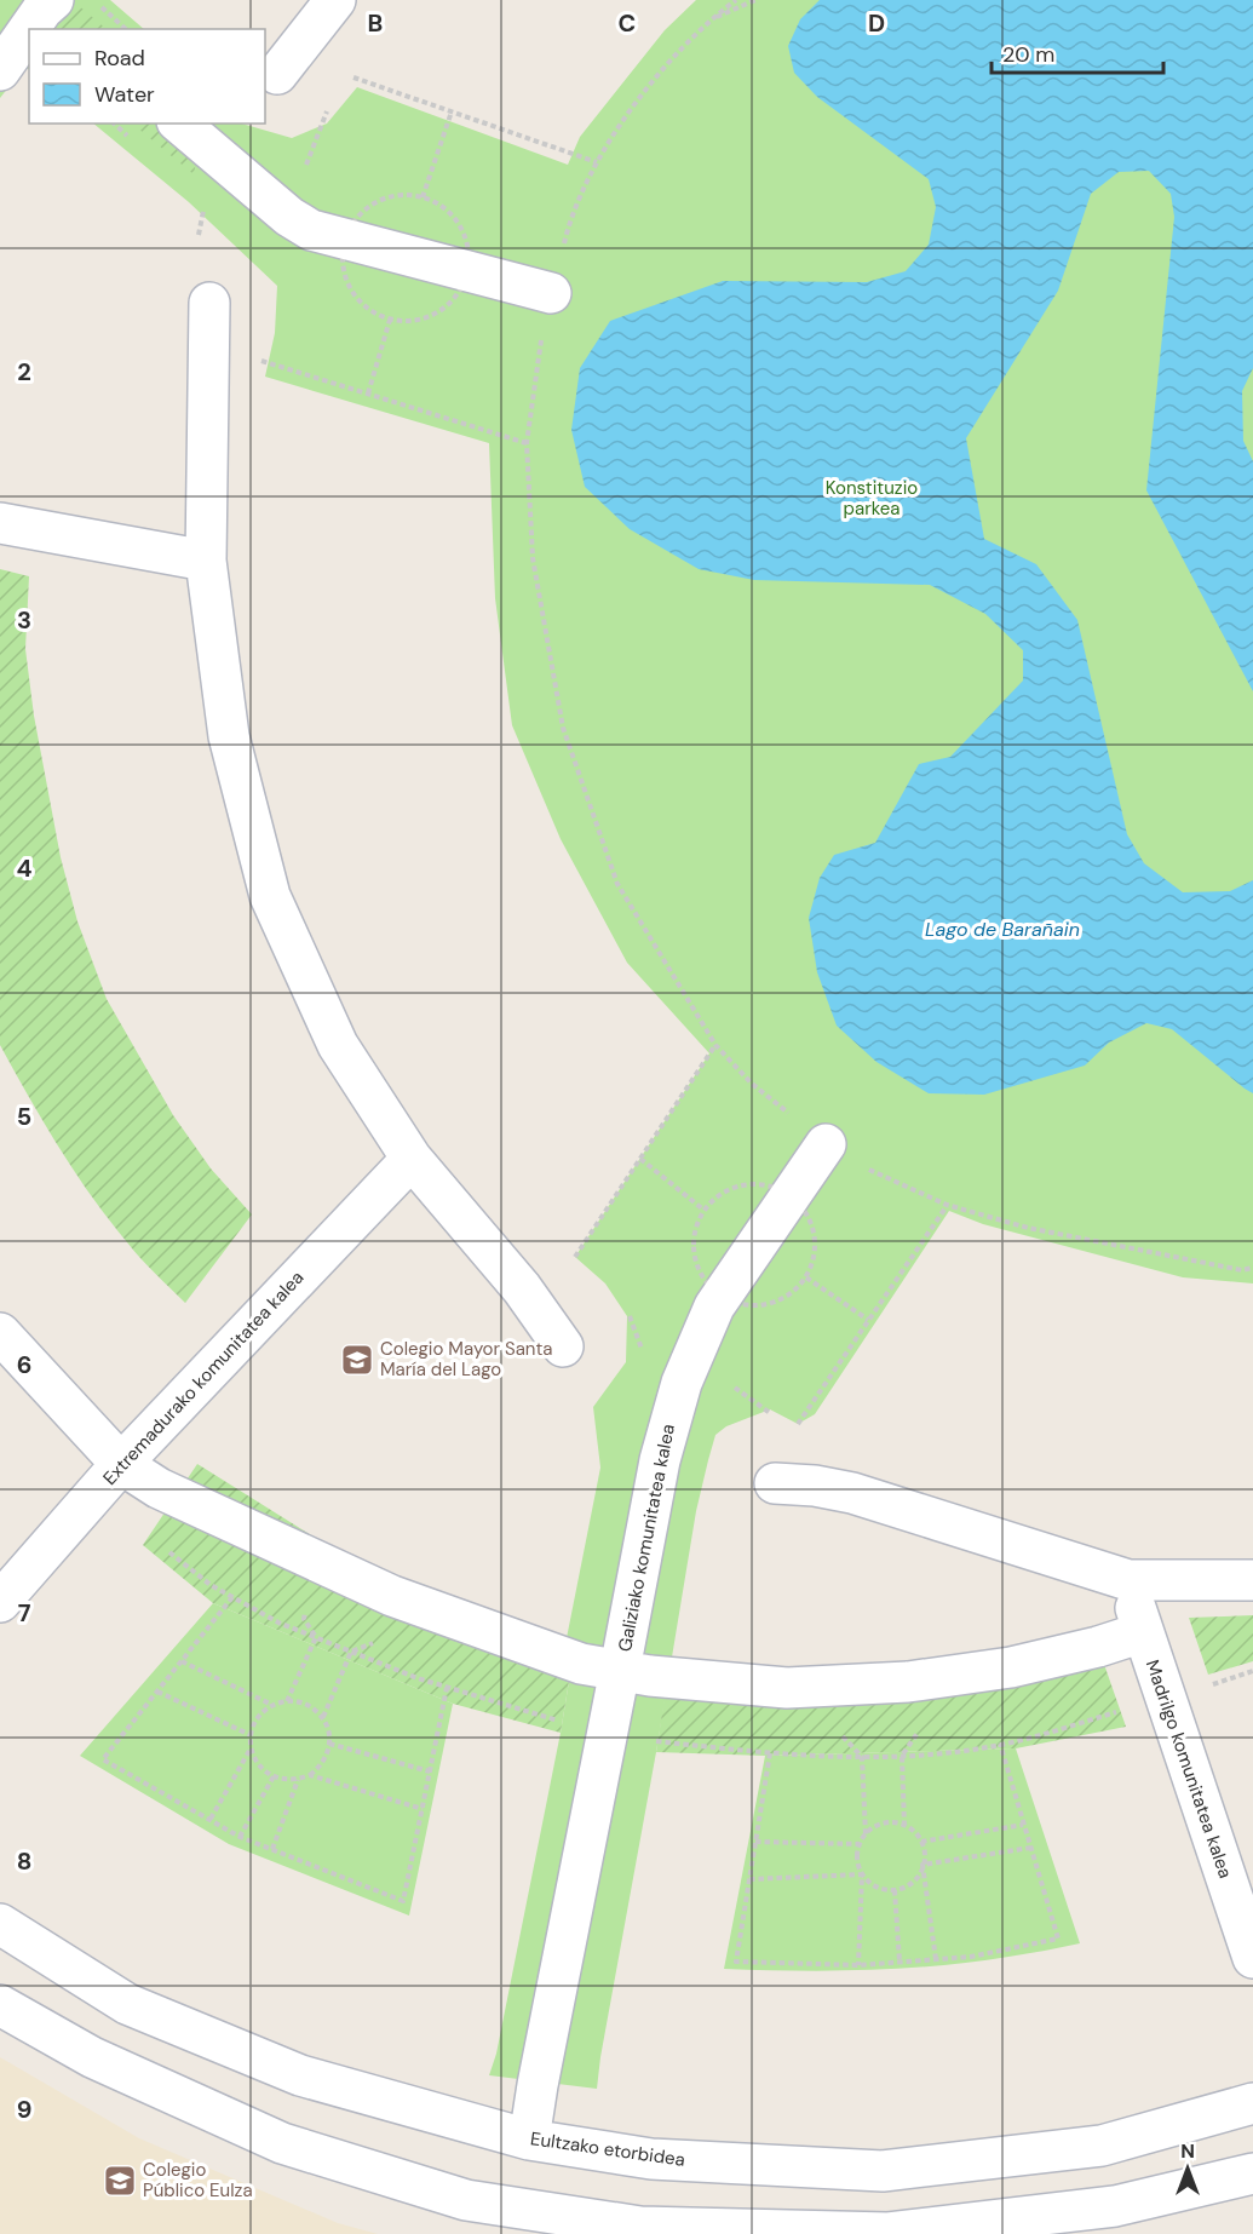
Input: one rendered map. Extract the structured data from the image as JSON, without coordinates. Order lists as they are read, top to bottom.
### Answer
{
  "streets": {
    "street": [
      "Extremadurako komunitatea kalea",
      "Galiziako komunitatea kalea",
      "Madrilgo komunitatea kalea",
      "Eultzako etorbidea"
    ]
  },
  "crossings": [
    ["Extremadurako komunitatea kalea", "Galiziako komunitatea kalea"],
    ["Galiziako komunitatea kalea", "Madrilgo komunitatea kalea"],
    ["Galiziako komunitatea kalea", "Eultzako etorbidea"]
  ],
  "water": ["Lago de Barañain"],
  "parks": ["Konstituzio parkea"],
  "places": {
    "school or university": ["Colegio Mayor Santa María del Lago", "Colegio Público Eulza"]
  },
  "legend": ["Road", "Water"],
  "scale_bar": "20 m",
  "north": "top",
  "grid": {
    "columns": ["B", "C", "D"],
    "rows": [
      "2",
      "3",
      "4",
      "5",
      "6",
      "7",
      "8",
      "9"
    ]
  }
}
